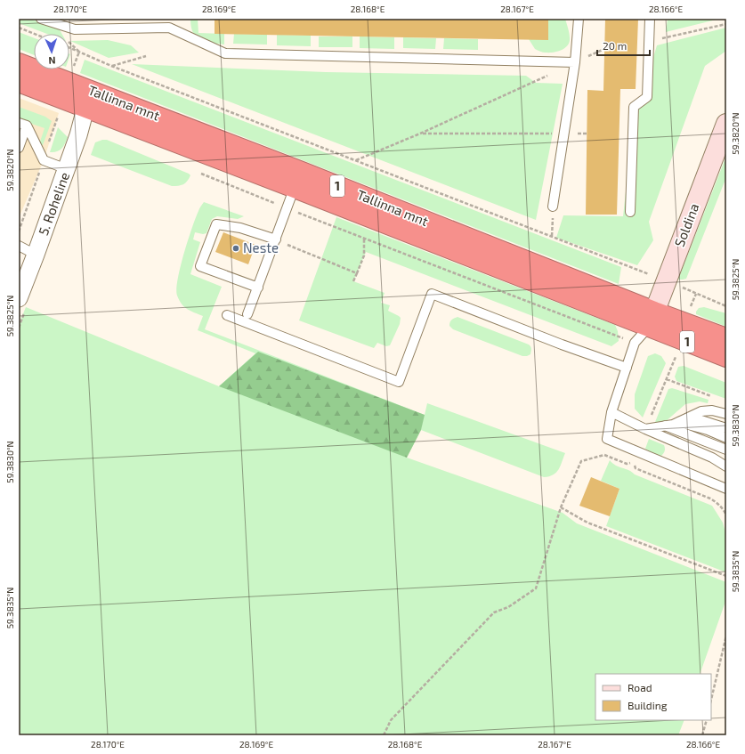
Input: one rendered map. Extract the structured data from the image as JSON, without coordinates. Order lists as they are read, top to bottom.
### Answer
{
  "streets": {
    "highway": ["Tallinna mnt", "1"],
    "street": ["5. Roheline", "Soldina"]
  },
  "crossings": [
    ["Tallinna mnt", "5. Roheline"],
    ["Tallinna mnt", "Soldina"]
  ],
  "places": ["Neste"],
  "legend": ["Road", "Building"],
  "scale_bar": "20 m",
  "north": "bottom",
  "coordinates": [
    "28.170°E",
    "28.169°E",
    "28.168°E",
    "28.167°E",
    "28.166°E",
    "59.3820°N",
    "59.3825°N",
    "59.3830°N",
    "59.3835°N"
  ]
}
